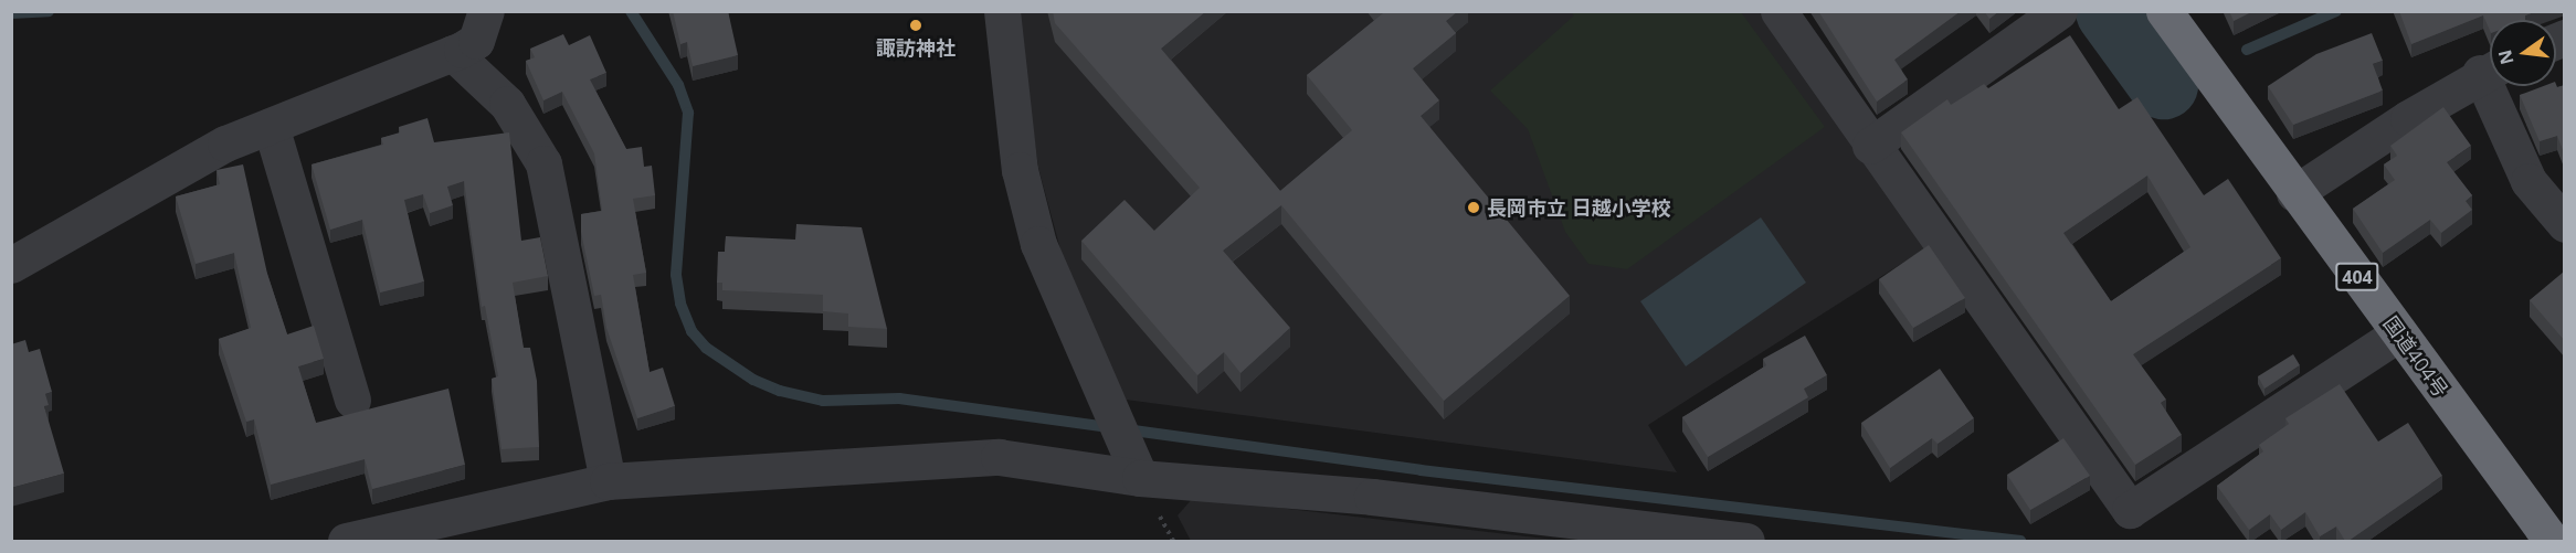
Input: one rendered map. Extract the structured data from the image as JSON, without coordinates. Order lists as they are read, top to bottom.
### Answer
{
  "streets": {
    "highway": ["404", "国道404号"]
  },
  "places": ["諏訪神社", "長岡市立 日越小学校"],
  "north": "left"
}
